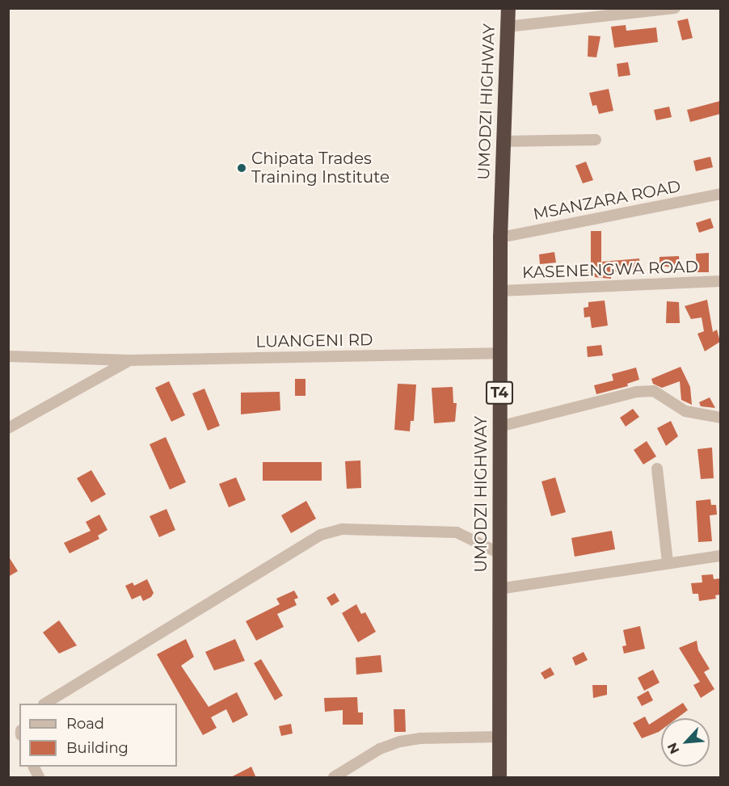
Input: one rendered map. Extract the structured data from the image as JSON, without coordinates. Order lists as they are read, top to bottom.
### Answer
{
  "streets": {
    "highway": ["UMODZI HIGHWAY", "T4"],
    "street": ["MSANZARA ROAD", "KASENENGWA ROAD", "LUANGENI RD"]
  },
  "crossings": [
    ["UMODZI HIGHWAY", "MSANZARA ROAD"],
    ["UMODZI HIGHWAY", "KASENENGWA ROAD"],
    ["UMODZI HIGHWAY", "LUANGENI RD"]
  ],
  "places": ["Chipata Trades Training Institute"],
  "legend": ["Road", "Building"],
  "north": "bottom left"
}
